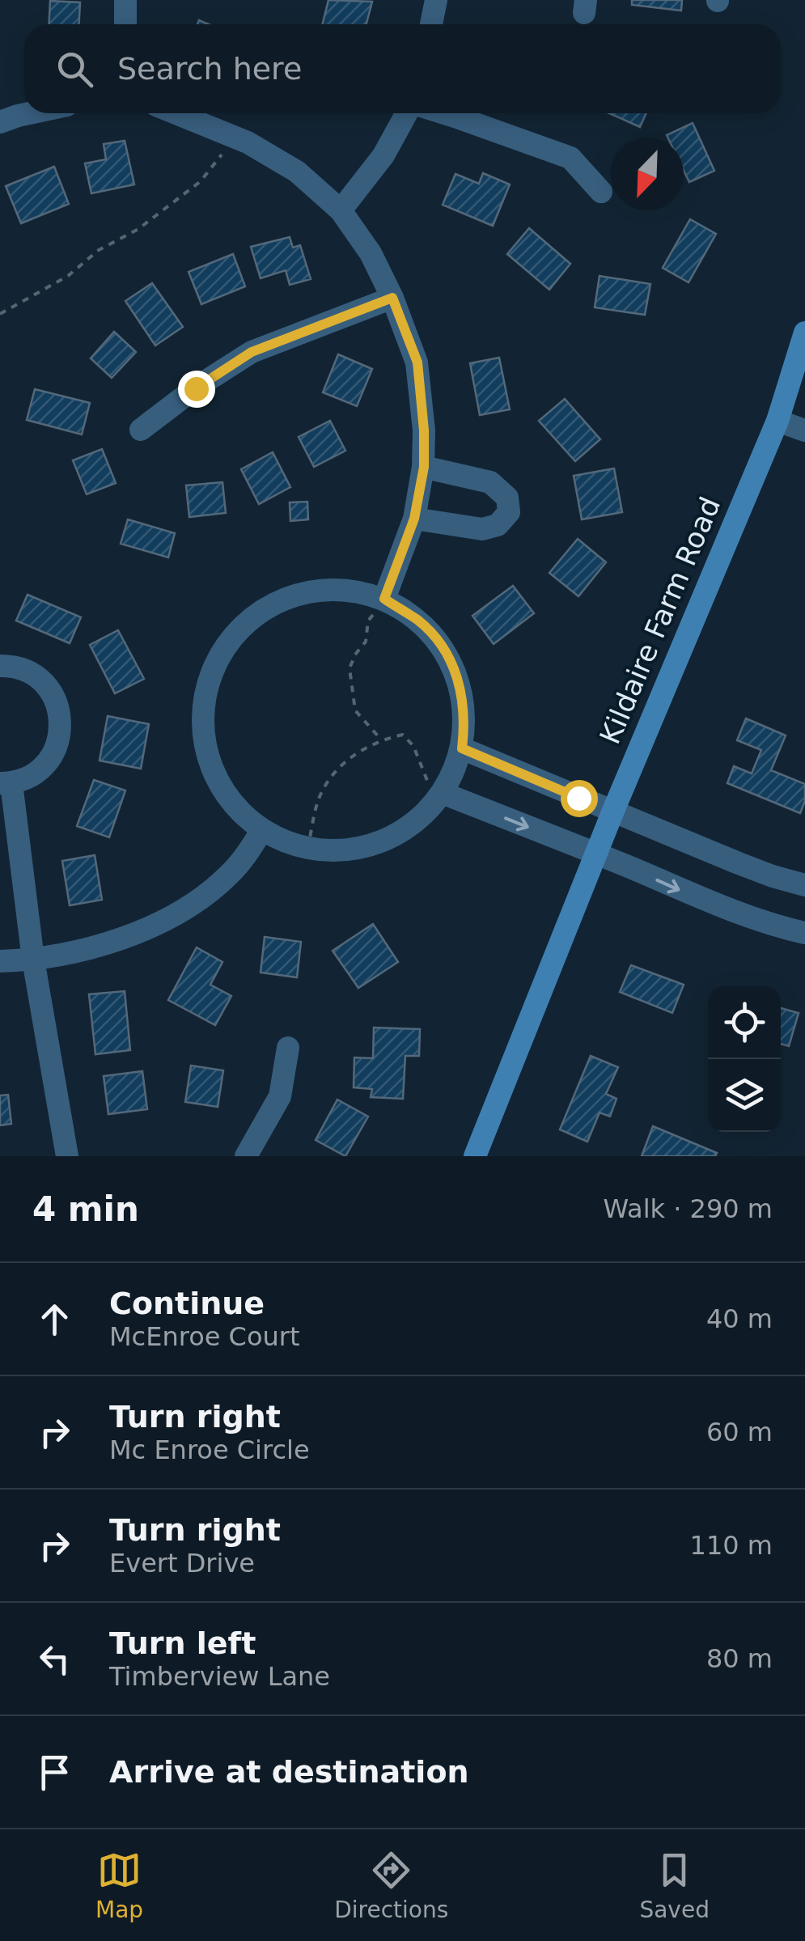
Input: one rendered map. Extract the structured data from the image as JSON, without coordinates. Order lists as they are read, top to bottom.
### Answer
{
  "streets": {
    "main road": ["Kildaire Farm Road"]
  },
  "north": "bottom left",
  "page": {
    "search": "Search here",
    "heading": ["4 min", "Walk · 290 m"],
    "list": [
      ["Continue", "McEnroe Court", "40 m"],
      ["Turn right", "Mc Enroe Circle", "60 m"],
      ["Turn right", "Evert Drive", "110 m"],
      ["Turn left", "Timberview Lane", "80 m"],
      "Arrive at destination"
    ],
    "nav": ["Map", "Directions", "Saved"]
  }
}
